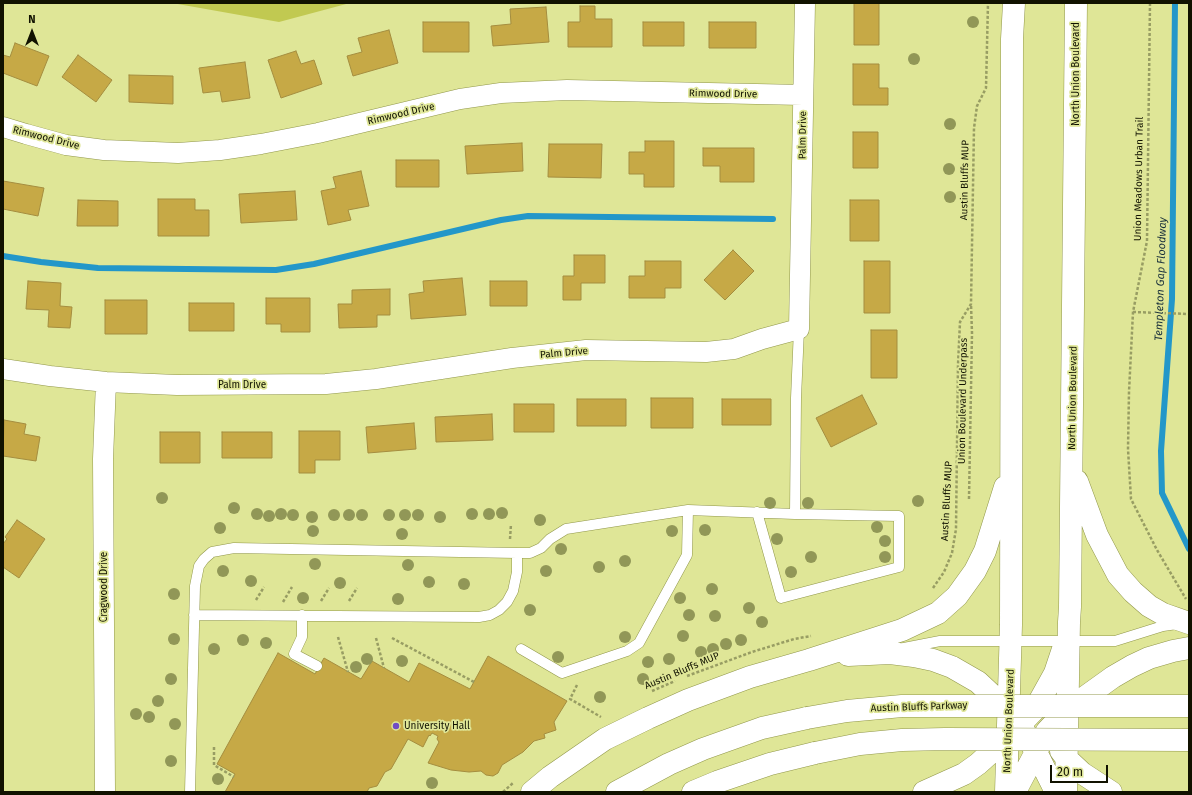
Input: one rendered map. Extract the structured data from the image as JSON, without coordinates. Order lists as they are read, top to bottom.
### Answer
{
  "streets": {
    "main road": ["North Union Boulevard", "Austin Bluffs Parkway"],
    "street": ["Rimwood Drive", "Palm Drive", "Cragwood Drive"],
    "path": ["Union Meadows Urban Trail", "Austin Bluffs MUP", "Union Boulevard Underpass"]
  },
  "crossings": [
    ["Rimwood Drive", "Palm Drive"],
    ["Palm Drive", "Cragwood Drive"],
    ["Austin Bluffs MUP", "Union Boulevard Underpass"]
  ],
  "water": ["Templeton Gap Floodway"],
  "places": ["University Hall"],
  "scale_bar": "20 m",
  "north": "top"
}
